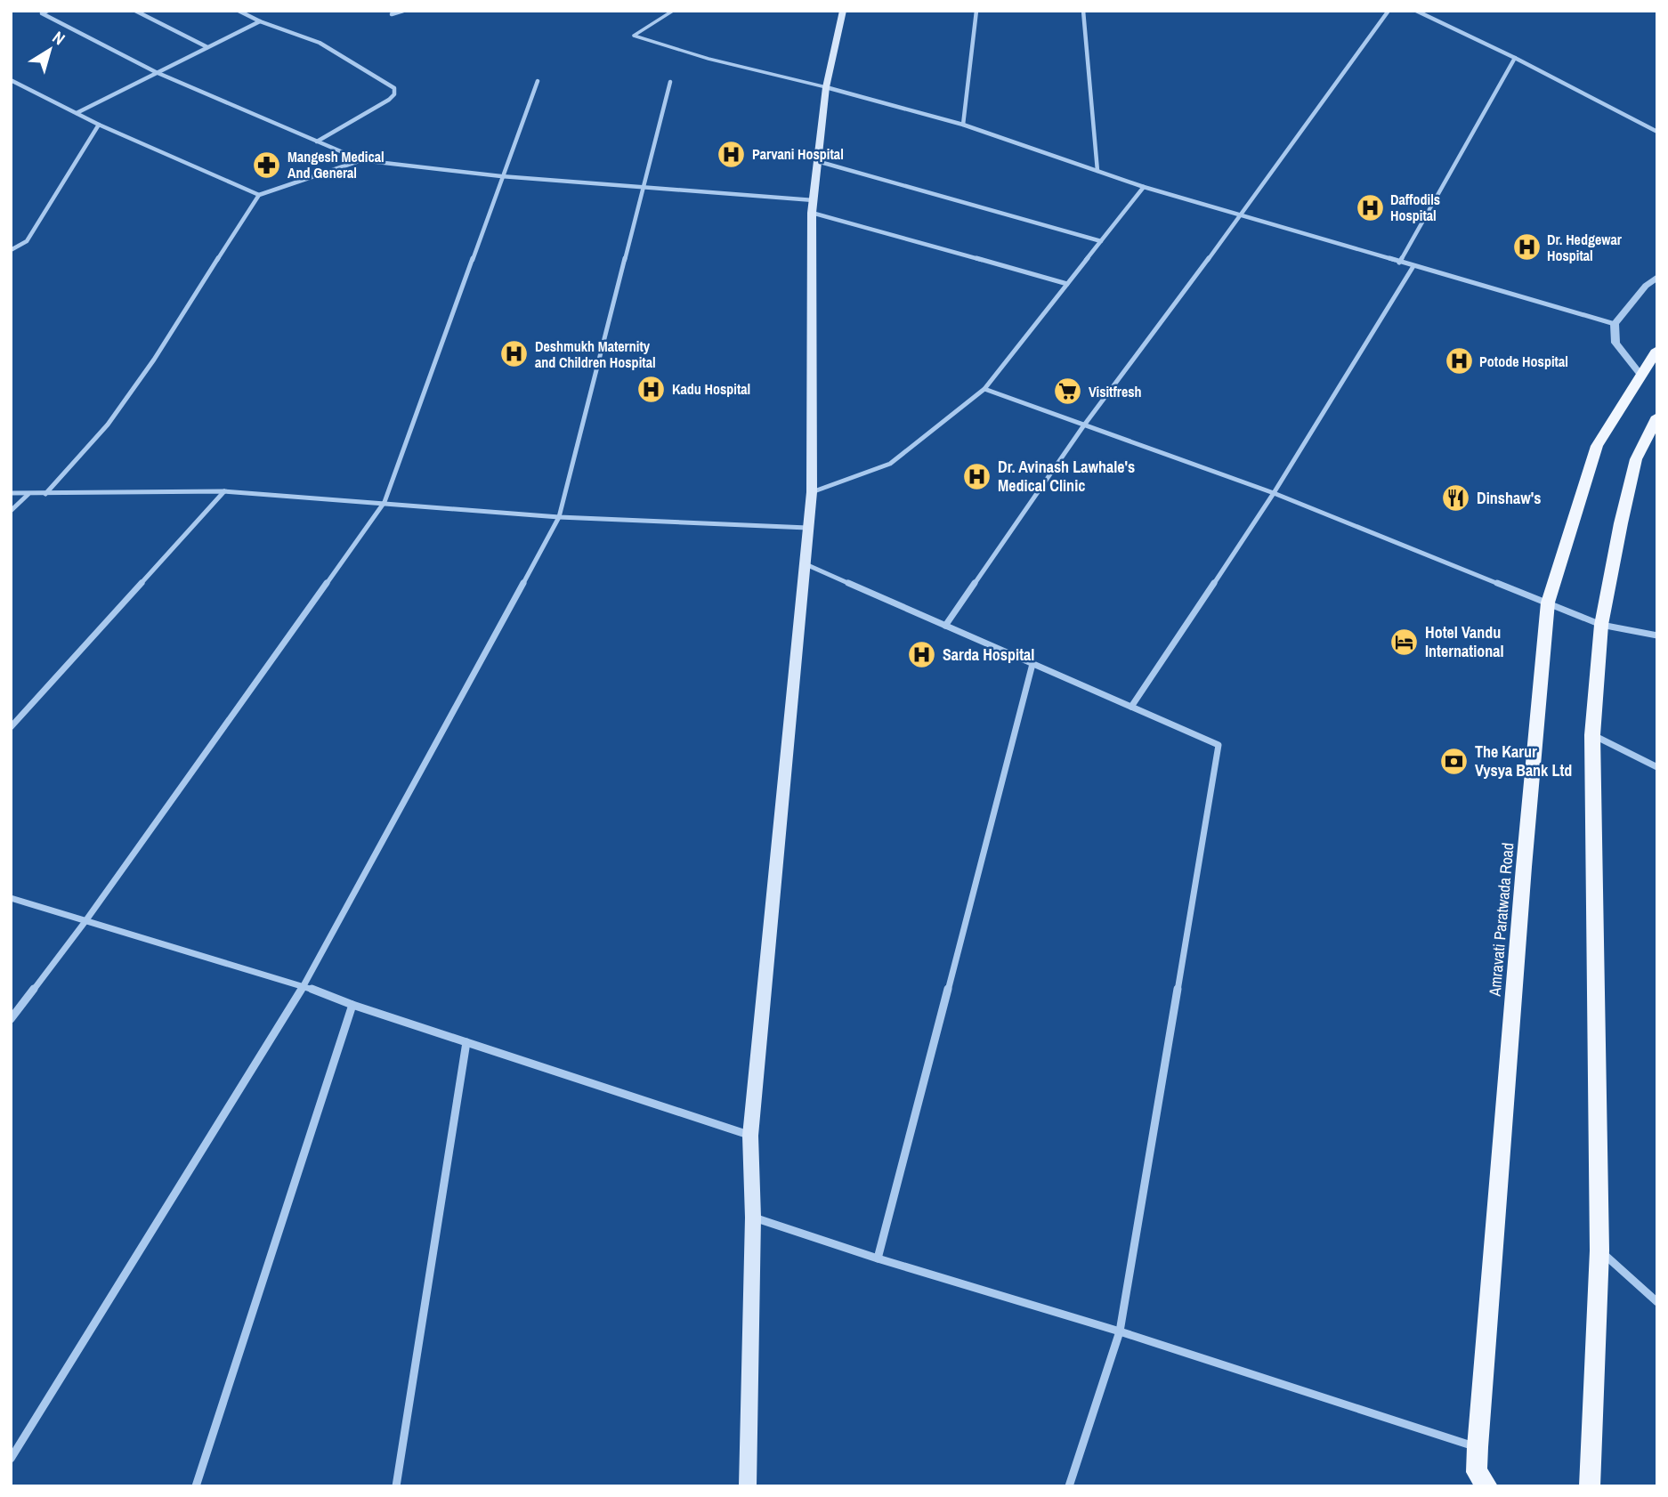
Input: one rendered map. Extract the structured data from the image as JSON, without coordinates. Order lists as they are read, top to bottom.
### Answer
{
  "streets": {
    "main road": ["Amravati Paratwada Road"]
  },
  "places": {
    "hospital": [
      "Parvani Hospital",
      "Daffodils Hospital",
      "Dr. Hedgewar Hospital",
      "Deshmukh Maternity and Children Hospital",
      "Potode Hospital",
      "Kadu Hospital",
      "Dr. Avinash Lawhale's Medical Clinic",
      "Sarda Hospital"
    ],
    "pharmacy": ["Mangesh Medical And General"],
    "supermarket": ["Visitfresh"],
    "restaurant": ["Dinshaw's"],
    "hotel": ["Hotel Vandu International"],
    "bank": ["The Karur Vysya Bank Ltd"]
  },
  "north": "top right"
}
